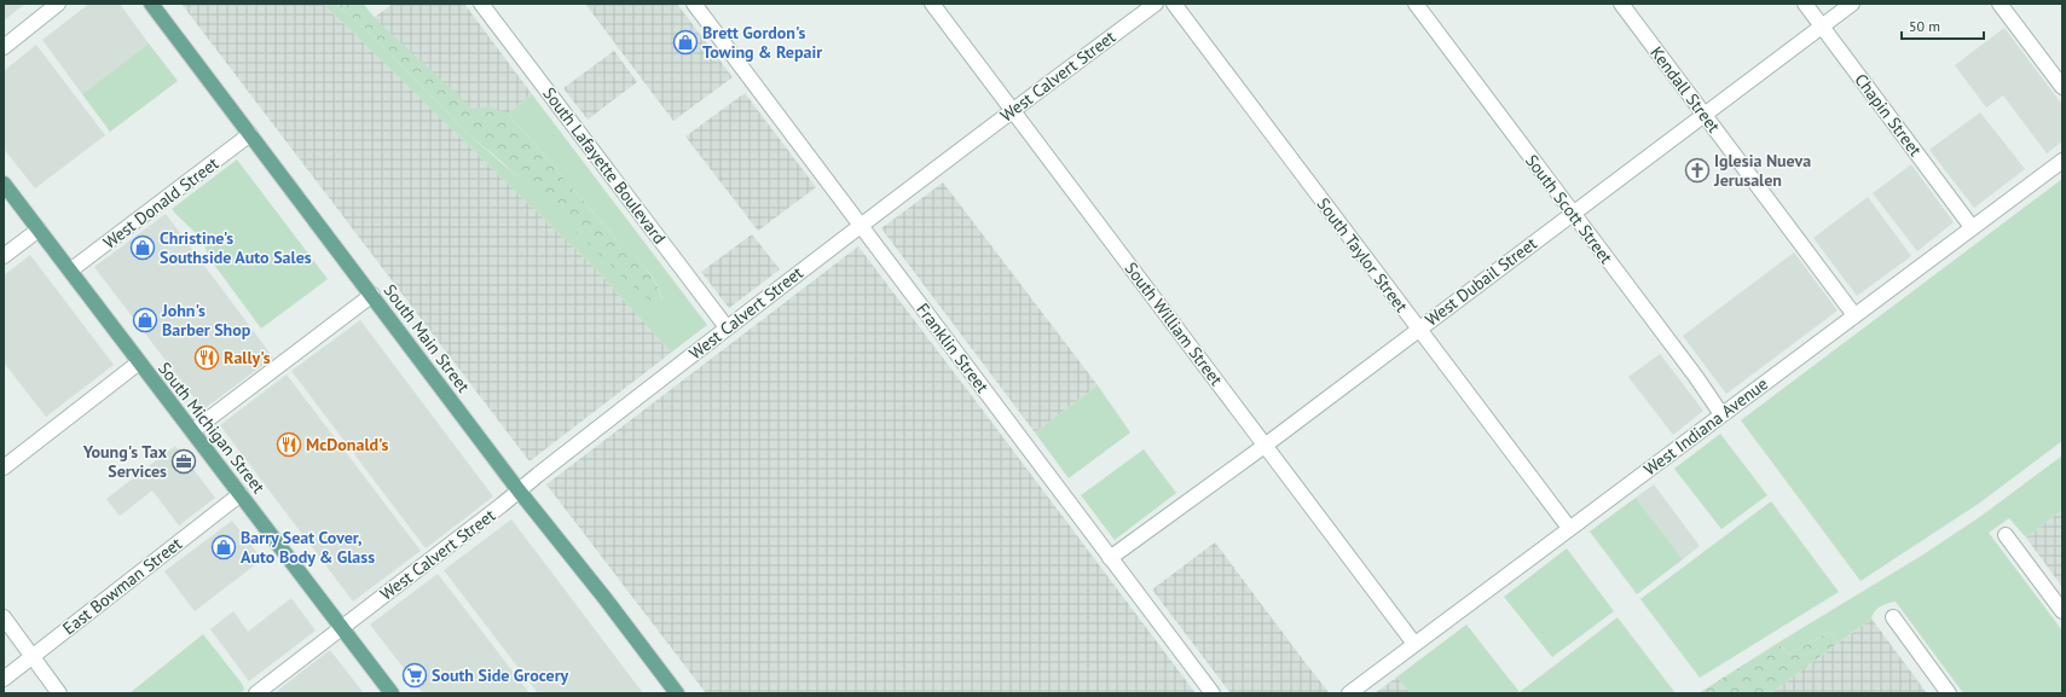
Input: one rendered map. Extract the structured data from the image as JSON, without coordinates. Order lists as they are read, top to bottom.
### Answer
{
  "streets": {
    "main road": ["South Main Street", "South Michigan Street"],
    "street": [
      "West Calvert Street",
      "Kendall Street",
      "Chapin Street",
      "South Lafayette Boulevard",
      "West Donald Street",
      "South Scott Street",
      "South Taylor Street",
      "West Dubail Street",
      "South William Street",
      "Franklin Street",
      "West Indiana Avenue",
      "East Bowman Street"
    ]
  },
  "crossings": [
    ["West Calvert Street", "South Lafayette Boulevard"],
    ["West Calvert Street", "South William Street"],
    ["West Calvert Street", "South Main Street"],
    ["West Calvert Street", "Franklin Street"],
    ["West Calvert Street", "South Michigan Street"],
    ["Kendall Street", "West Dubail Street"],
    ["Kendall Street", "West Indiana Avenue"],
    ["Chapin Street", "West Dubail Street"],
    ["Chapin Street", "West Indiana Avenue"],
    ["West Donald Street", "South Main Street"],
    ["West Donald Street", "South Michigan Street"],
    ["South Scott Street", "West Dubail Street"],
    ["South Scott Street", "West Indiana Avenue"],
    ["South Taylor Street", "West Dubail Street"],
    ["South Taylor Street", "West Indiana Avenue"],
    ["West Dubail Street", "South William Street"],
    ["West Dubail Street", "Franklin Street"],
    ["South William Street", "West Indiana Avenue"],
    ["South Michigan Street", "East Bowman Street"]
  ],
  "places": {
    "shop": [
      "Brett Gordon's Towing & Repair",
      "Christine's Southside Auto Sales",
      "John's Barber Shop",
      "Barry Seat Cover, Auto Body & Glass"
    ],
    "church": ["Iglesia Nueva Jerusalen"],
    "restaurant": ["Rally's", "McDonald's"],
    "office": ["Young's Tax Services"],
    "supermarket": ["South Side Grocery"]
  },
  "scale_bar": "50 m"
}
